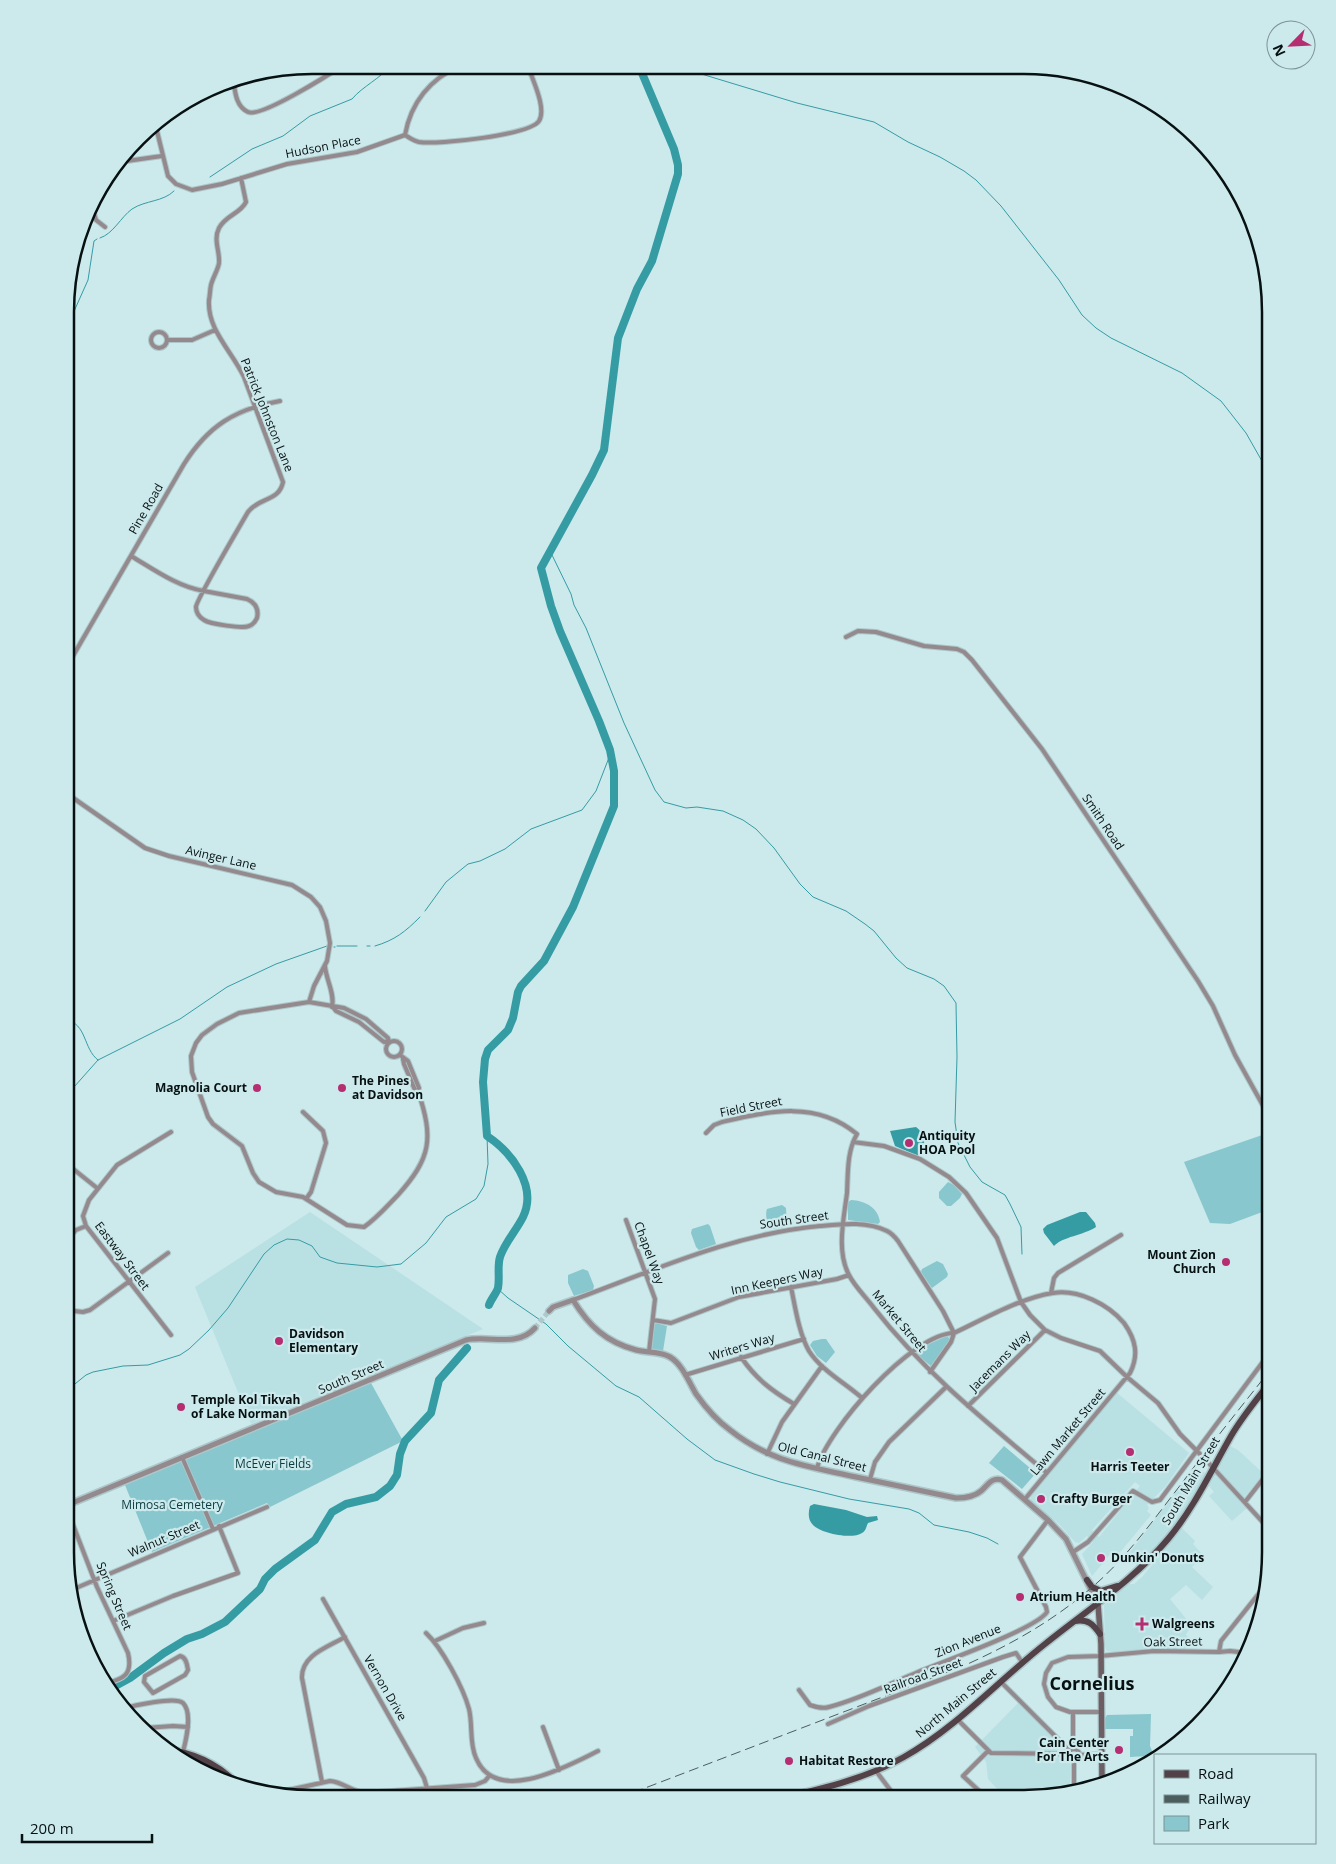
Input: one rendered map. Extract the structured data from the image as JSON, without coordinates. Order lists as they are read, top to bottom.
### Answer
{
  "streets": {
    "main road": ["South Main Street", "North Main Street"],
    "street": [
      "Hudson Place",
      "Patrick Johnston Lane",
      "Pine Road",
      "Smith Road",
      "Avinger Lane",
      "Field Street",
      "South Street",
      "Chapel Way",
      "Eastway Street",
      "Inn Keepers Way",
      "Market Street",
      "Writers Way",
      "Jacemans Way",
      "Lawn Market Street",
      "Old Canal Street",
      "Walnut Street",
      "Spring Street",
      "Zion Avenue",
      "Oak Street",
      "Railroad Street",
      "Vernon Drive"
    ]
  },
  "crossings": [
    ["Hudson Place", "Patrick Johnston Lane"],
    ["Patrick Johnston Lane", "Pine Road"],
    ["Field Street", "Market Street"],
    ["South Street", "Chapel Way"],
    ["South Street", "Market Street"],
    ["South Street", "Old Canal Street"],
    ["Chapel Way", "Inn Keepers Way"],
    ["Chapel Way", "Old Canal Street"],
    ["Inn Keepers Way", "Market Street"],
    ["Market Street", "Jacemans Way"],
    ["Market Street", "Lawn Market Street"],
    ["Writers Way", "Old Canal Street"],
    ["Lawn Market Street", "Old Canal Street"],
    ["South Main Street", "North Main Street"],
    ["Walnut Street", "Spring Street"],
    ["Railroad Street", "North Main Street"]
  ],
  "districts": ["Cornelius"],
  "parks": ["McEver Fields", "Mimosa Cemetery"],
  "places": {
    "other": [
      "Magnolia Court",
      "The Pines at Davidson",
      "Antiquity HOA Pool",
      "Mount Zion Church",
      "Davidson Elementary",
      "Temple Kol Tikvah of Lake Norman",
      "Harris Teeter",
      "Crafty Burger",
      "Dunkin' Donuts",
      "Atrium Health",
      "Cain Center For The Arts",
      "Habitat Restore"
    ],
    "health": ["Walgreens"]
  },
  "legend": ["Road", "Railway", "Park"],
  "scale_bar": "200 m",
  "north": "bottom left"
}
